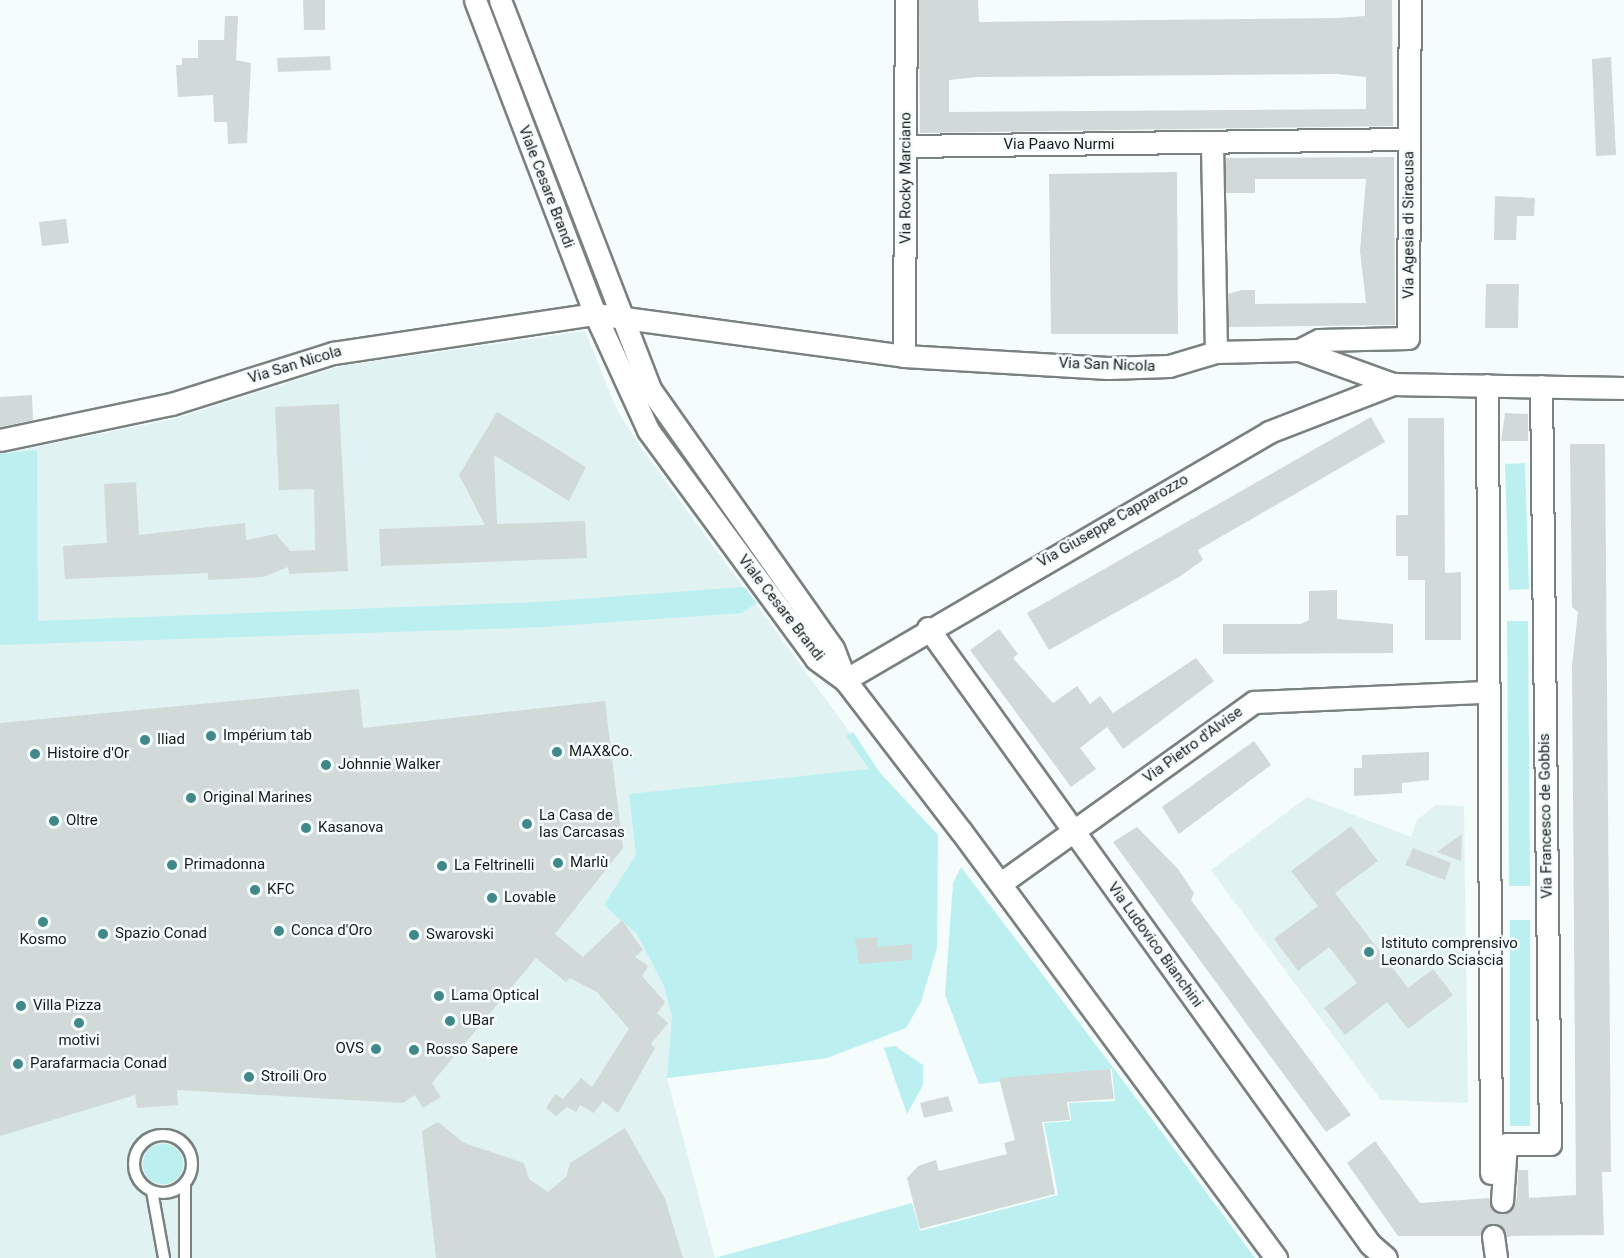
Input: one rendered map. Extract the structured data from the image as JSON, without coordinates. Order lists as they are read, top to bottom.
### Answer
{
  "streets": {
    "street": [
      "Via Paavo Nurmi",
      "Via Rocky Marciano",
      "Viale Cesare Brandi",
      "Via Agesia di Siracusa",
      "Via San Nicola",
      "Via Giuseppe Capparozzo",
      "Via Pietro d'Alvise",
      "Via Francesco de Gobbis",
      "Via Ludovico Bianchini"
    ]
  },
  "crossings": [
    ["Via Paavo Nurmi", "Via Rocky Marciano"],
    ["Via Paavo Nurmi", "Via Agesia di Siracusa"],
    ["Via Rocky Marciano", "Via San Nicola"],
    ["Viale Cesare Brandi", "Via San Nicola"],
    ["Viale Cesare Brandi", "Via Giuseppe Capparozzo"],
    ["Via Agesia di Siracusa", "Via San Nicola"],
    ["Via San Nicola", "Via Giuseppe Capparozzo"],
    ["Via San Nicola", "Via Francesco de Gobbis"],
    ["Via Giuseppe Capparozzo", "Via Ludovico Bianchini"],
    ["Via Pietro d'Alvise", "Via Francesco de Gobbis"],
    ["Via Pietro d'Alvise", "Via Ludovico Bianchini"]
  ],
  "places": [
    "Impérium tab",
    "Iliad",
    "MAX&Co.",
    "Histoire d'Or",
    "Johnnie Walker",
    "Original Marines",
    "Oltre",
    "La Casa de las Carcasas",
    "Kasanova",
    "Marlù",
    "Primadonna",
    "La Feltrinelli",
    "KFC",
    "Lovable",
    "Kosmo",
    "Conca d'Oro",
    "Spazio Conad",
    "Swarovski",
    "Istituto comprensivo Leonardo Sciascia",
    "Lama Optical",
    "Villa Pizza",
    "UBar",
    "motivi",
    "OVS",
    "Rosso Sapere",
    "Parafarmacia Conad",
    "Stroili Oro"
  ]
}
